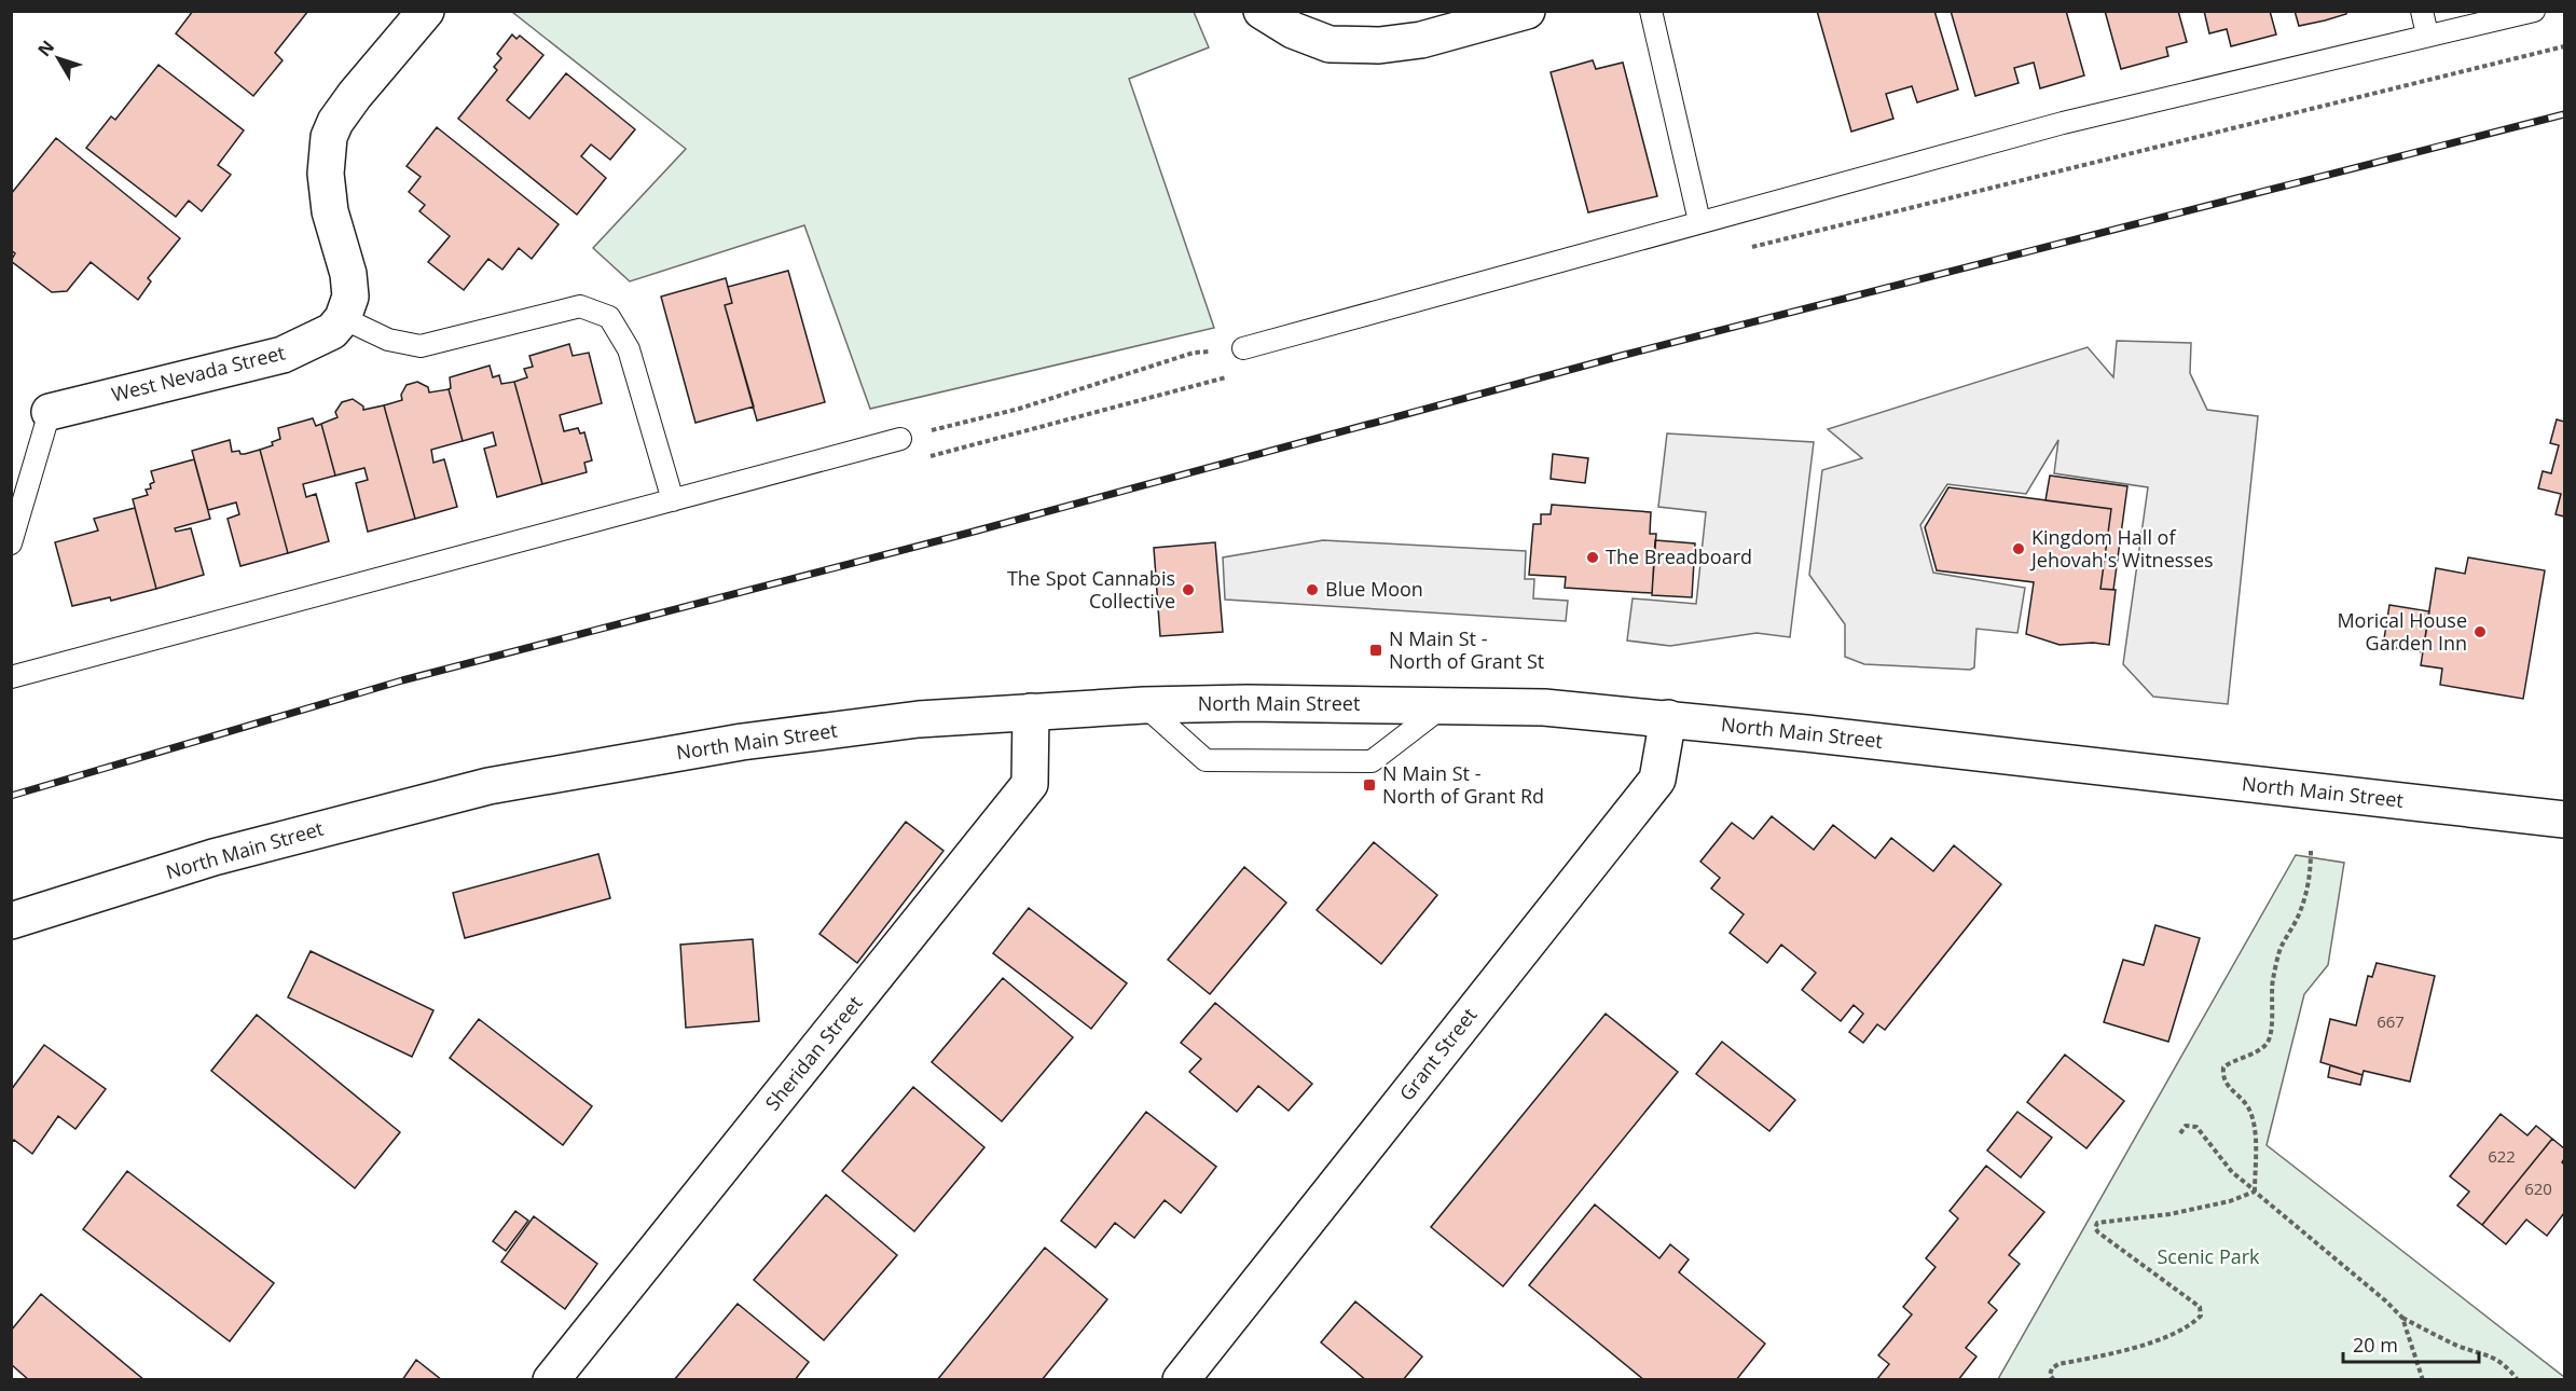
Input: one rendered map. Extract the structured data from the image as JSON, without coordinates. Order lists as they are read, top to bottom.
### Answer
{
  "streets": {
    "street": [
      "West Nevada Street",
      "North Main Street",
      "Sheridan Street",
      "Grant Street"
    ]
  },
  "crossings": [
    ["North Main Street", "Sheridan Street"],
    ["North Main Street", "Grant Street"]
  ],
  "parks": ["Scenic Park"],
  "places": {
    "other": [
      "Kingdom Hall of Jehovah's Witnesses",
      "The Breadboard",
      "The Spot Cannabis Collective",
      "Blue Moon",
      "Morical House Garden Inn"
    ],
    "transit": ["N Main St - North of Grant St", "N Main St - North of Grant Rd"]
  },
  "house_numbers": ["667", "622", "620"],
  "scale_bar": "20 m",
  "north": "top left"
}
